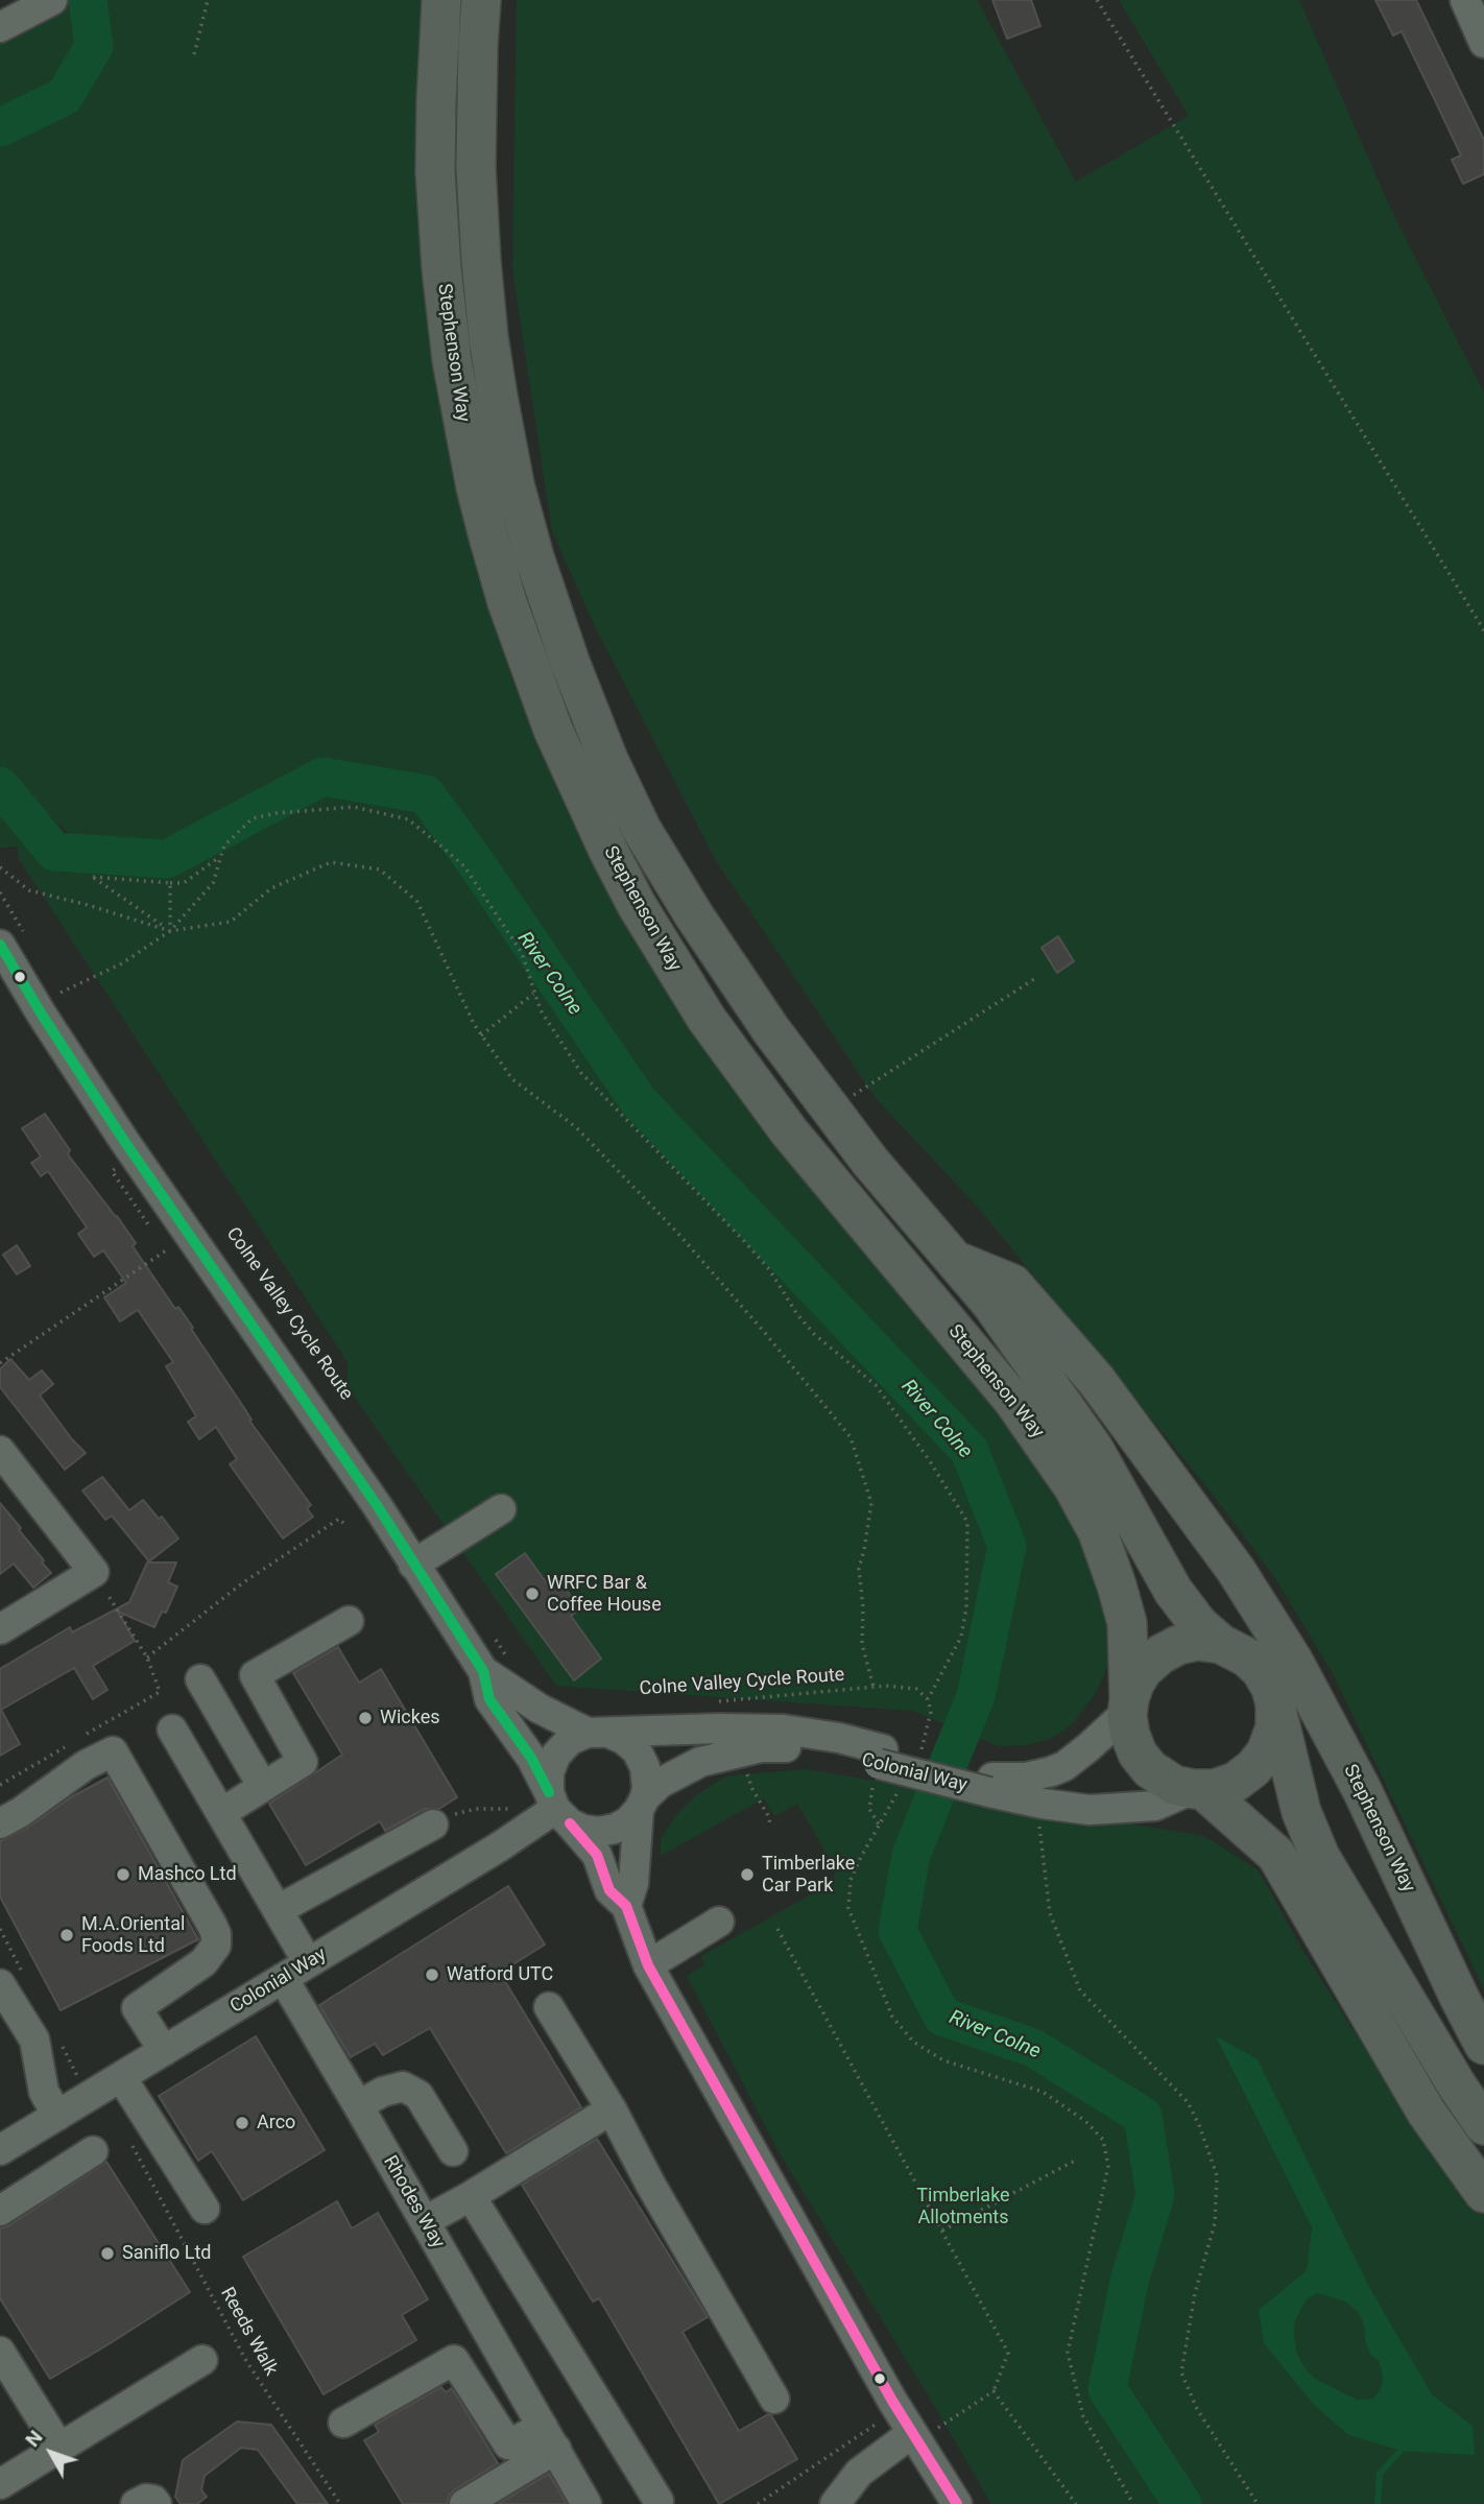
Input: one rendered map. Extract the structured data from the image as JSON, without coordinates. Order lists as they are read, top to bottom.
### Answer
{
  "streets": {
    "main road": ["Stephenson Way"],
    "street": ["Colonial Way", "Rhodes Way"],
    "path": ["Colne Valley Cycle Route", "Reeds Walk"]
  },
  "crossings": [
    ["Stephenson Way", "Colonial Way"],
    ["Colonial Way", "Rhodes Way"]
  ],
  "water": ["River Colne"],
  "parks": ["Timberlake Allotments"],
  "places": [
    "WRFC Bar & Coffee House",
    "Wickes",
    "Mashco Ltd",
    "Timberlake Car Park",
    "M.A.Oriental Foods Ltd",
    "Watford UTC",
    "Arco",
    "Saniflo Ltd"
  ],
  "north": "top left"
}
